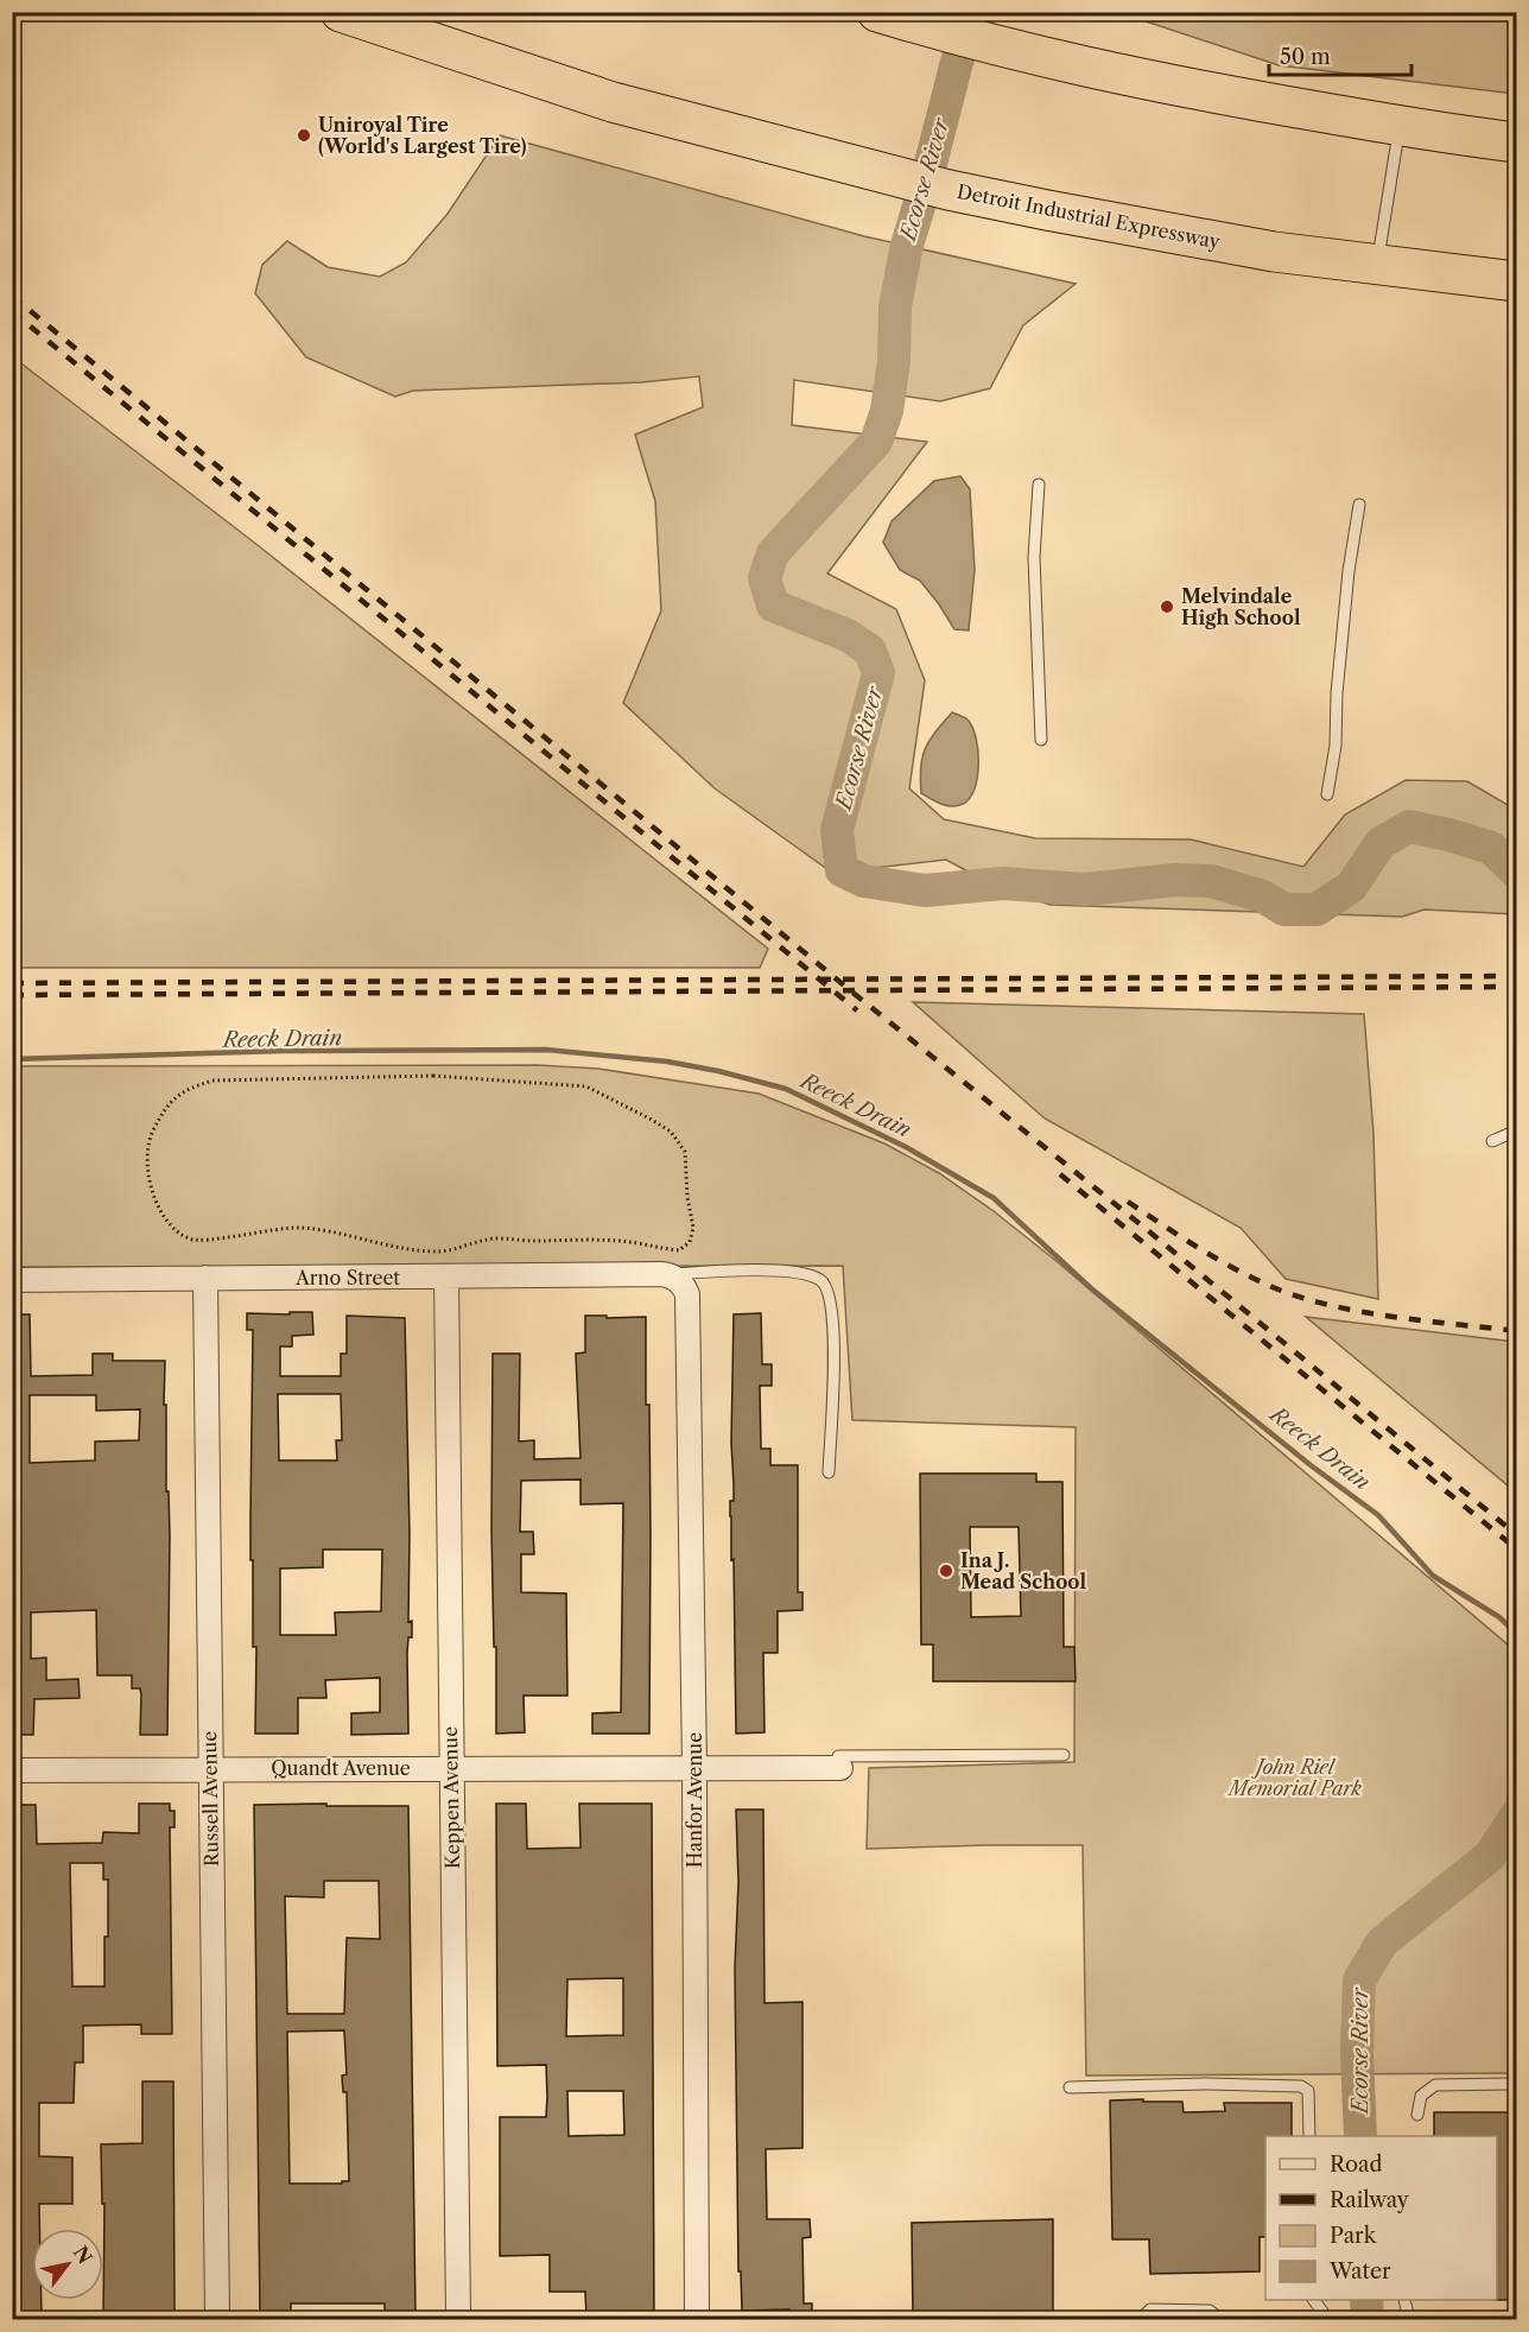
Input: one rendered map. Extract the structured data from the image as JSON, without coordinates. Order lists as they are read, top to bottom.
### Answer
{
  "streets": {
    "highway": ["Detroit Industrial Expressway"],
    "street": [
      "Arno Street",
      "Quandt Avenue",
      "Keppen Avenue",
      "Russell Avenue",
      "Hanfor Avenue"
    ]
  },
  "crossings": [
    ["Arno Street", "Keppen Avenue"],
    ["Arno Street", "Russell Avenue"],
    ["Arno Street", "Hanfor Avenue"],
    ["Quandt Avenue", "Keppen Avenue"],
    ["Quandt Avenue", "Russell Avenue"],
    ["Quandt Avenue", "Hanfor Avenue"]
  ],
  "water": ["Ecorse River", "Reeck Drain"],
  "parks": ["John Riel Memorial Park"],
  "places": ["Uniroyal Tire (World's Largest Tire)", "Melvindale High School", "Ina J. Mead School"],
  "legend": [
    "Road",
    "Railway",
    "Park",
    "Water"
  ],
  "scale_bar": "50 m",
  "north": "top right"
}
